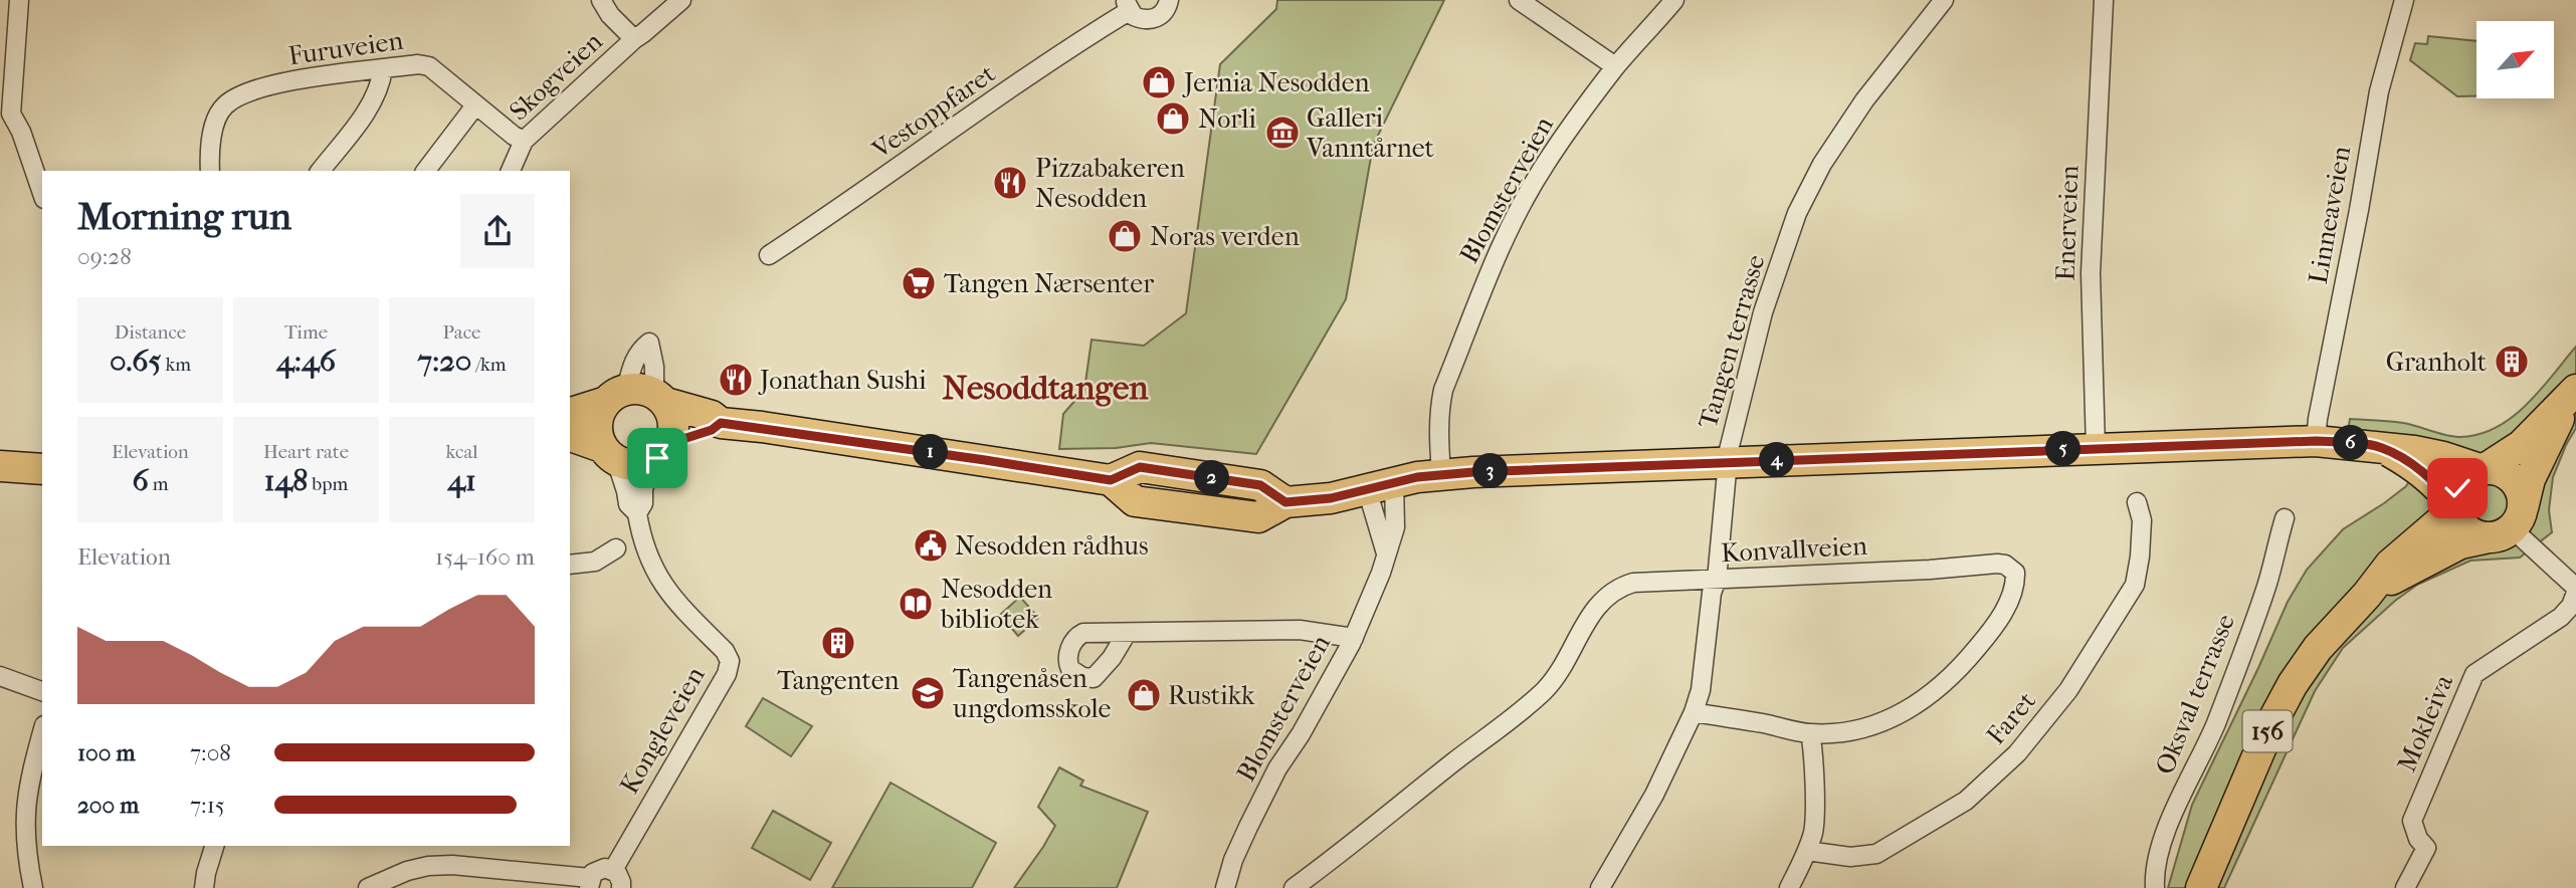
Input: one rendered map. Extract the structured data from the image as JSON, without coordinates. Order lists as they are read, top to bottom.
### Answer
{
  "streets": {
    "main road": ["156"],
    "street": [
      "Furuveien",
      "Skogveien",
      "Vestoppfaret",
      "Blomsterveien",
      "Linneaveien",
      "Enerveien",
      "Tangen terrasse",
      "Konvallveien",
      "Oksval terrasse",
      "Faret",
      "Mokleiva",
      "Kongleveien"
    ]
  },
  "crossings": [
    ["Furuveien", "Skogveien"],
    ["Tangen terrasse", "Konvallveien"]
  ],
  "districts": ["Nesoddtangen"],
  "places": {
    "shop": [
      "Jernia Nesodden",
      "Norli",
      "Noras verden",
      "Rustikk"
    ],
    "museum": ["Galleri Vanntårnet"],
    "restaurant": ["Pizzabakeren Nesodden", "Jonathan Sushi"],
    "supermarket": ["Tangen Nærsenter"],
    "building": ["Granholt", "Tangenten"],
    "public building": ["Nesodden rådhus"],
    "library": ["Nesodden bibliotek"],
    "school or university": ["Tangenåsen ungdomsskole"]
  },
  "north": "top right",
  "page": {
    "heading": ["Morning run", "09:28"],
    "stats": [
      ["Distance", "0.65 km"],
      ["Time", "4:46"],
      ["Pace", "7:20 /km"],
      ["Elevation", "6 m"],
      ["Heart rate", "148 bpm"],
      ["kcal", "41"]
    ],
    "pins": [
      "6",
      "5",
      "1",
      "4",
      "3",
      "2"
    ],
    "chart": ["Elevation", "154–160 m"],
    "list": [
      {
        "name": "100 m",
        "note": "7:08"
      },
      {
        "name": "200 m",
        "note": "7:15"
      }
    ]
  }
}
